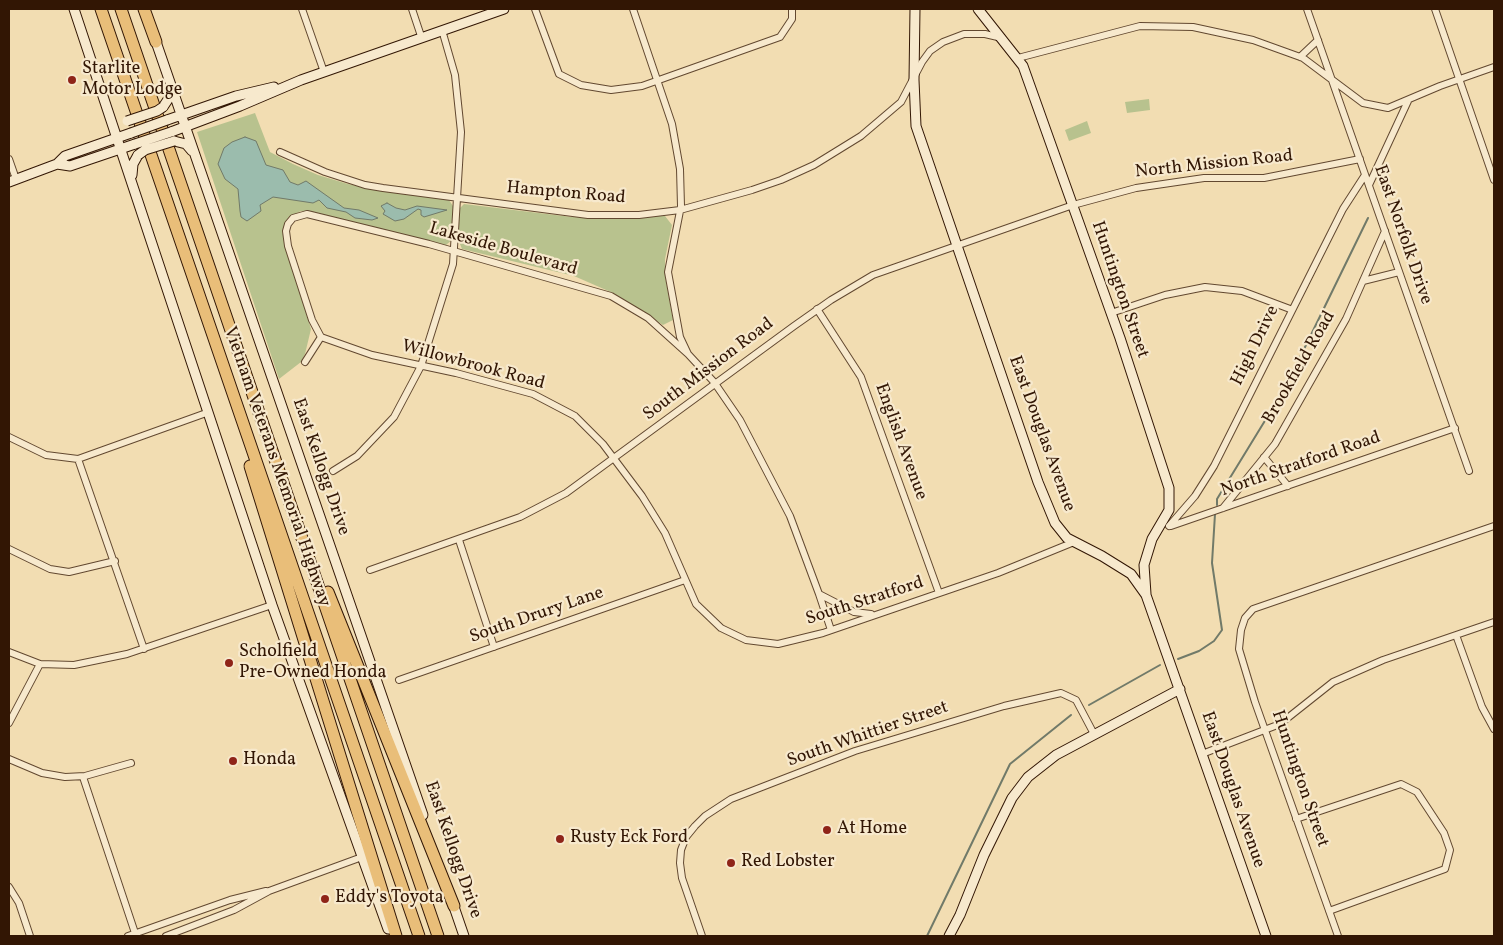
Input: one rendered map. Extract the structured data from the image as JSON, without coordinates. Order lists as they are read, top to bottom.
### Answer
{
  "streets": {
    "highway": ["Vietnam Veterans Memorial Highway"],
    "main road": ["Huntington Street", "East Douglas Avenue", "East Kellogg Drive"],
    "street": [
      "North Mission Road",
      "Hampton Road",
      "East Norfolk Drive",
      "Lakeside Boulevard",
      "High Drive",
      "Willowbrook Road",
      "Brookfield Road",
      "South Mission Road",
      "English Avenue",
      "North Stratford Road",
      "South Stratford",
      "South Drury Lane",
      "South Whittier Street"
    ]
  },
  "crossings": [
    ["North Mission Road", "East Norfolk Drive"],
    ["North Mission Road", "Huntington Street"],
    ["North Mission Road", "South Mission Road"],
    ["Hampton Road", "Huntington Street"],
    ["Hampton Road", "East Douglas Avenue"],
    ["East Norfolk Drive", "High Drive"],
    ["East Norfolk Drive", "Brookfield Road"],
    ["East Norfolk Drive", "North Stratford Road"],
    ["Lakeside Boulevard", "Willowbrook Road"],
    ["Huntington Street", "South Mission Road"],
    ["Huntington Street", "East Douglas Avenue"],
    ["Huntington Street", "North Stratford Road"],
    ["High Drive", "North Stratford Road"],
    ["Willowbrook Road", "South Mission Road"],
    ["Willowbrook Road", "South Stratford"],
    ["Willowbrook Road", "South Drury Lane"],
    ["Brookfield Road", "North Stratford Road"],
    ["South Mission Road", "East Douglas Avenue"],
    ["South Mission Road", "English Avenue"],
    ["East Douglas Avenue", "South Stratford"],
    ["English Avenue", "South Stratford"],
    ["South Stratford", "South Drury Lane"]
  ],
  "places": [
    "Starlite Motor Lodge",
    "Scholfield Pre-Owned Honda",
    "Honda",
    "At Home",
    "Rusty Eck Ford",
    "Red Lobster",
    "Eddy's Toyota"
  ]
}
